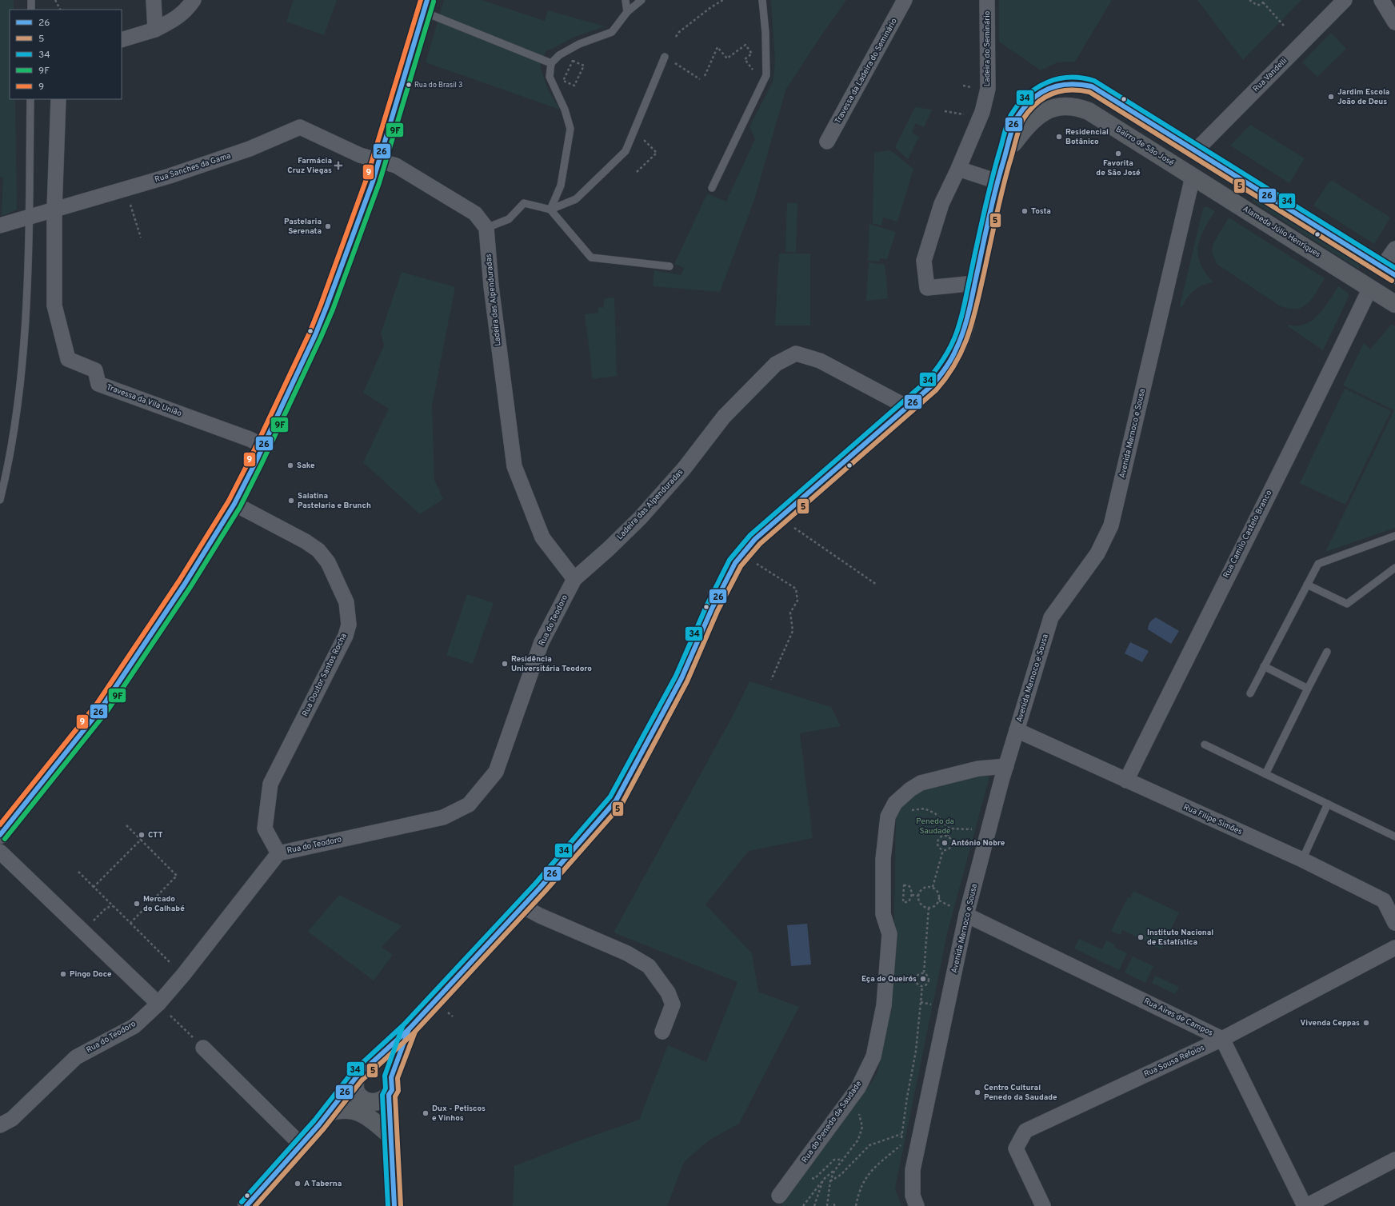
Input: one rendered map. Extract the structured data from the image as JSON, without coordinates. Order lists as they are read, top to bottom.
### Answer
{
  "streets": {
    "main road": ["Bairro de São José", "Alameda Júlio Henriques"],
    "street": [
      "Ladeira do Seminário",
      "Travessa da Ladeira do Seminário",
      "Rua Vandelli",
      "Rua Sanches da Gama",
      "Ladeira das Alpenduradas",
      "Travessa da Vila União",
      "Avenida Marnoco e Sousa",
      "Rua Camilo Castelo Branco",
      "Rua do Teodoro",
      "Rua Doutor Santos Rocha",
      "Rua Filipe Simões",
      "Rua Aires de Campos",
      "Rua Sousa Refoios",
      "Rua do Penedo da Saudade"
    ]
  },
  "crossings": [
    ["Rua Vandelli", "Bairro de São José"],
    ["Bairro de São José", "Alameda Júlio Henriques"],
    ["Bairro de São José", "Ladeira das Alpenduradas"],
    ["Bairro de São José", "Avenida Marnoco e Sousa"],
    ["Rua Sanches da Gama", "Travessa da Vila União"],
    ["Alameda Júlio Henriques", "Avenida Marnoco e Sousa"],
    ["Alameda Júlio Henriques", "Rua Camilo Castelo Branco"],
    ["Ladeira das Alpenduradas", "Rua do Teodoro"],
    ["Avenida Marnoco e Sousa", "Rua Filipe Simões"],
    ["Avenida Marnoco e Sousa", "Rua Aires de Campos"],
    ["Avenida Marnoco e Sousa", "Rua do Penedo da Saudade"],
    ["Rua Camilo Castelo Branco", "Rua Filipe Simões"],
    ["Rua do Teodoro", "Rua Doutor Santos Rocha"],
    ["Rua Aires de Campos", "Rua Sousa Refoios"]
  ],
  "parks": ["Penedo da Saudade"],
  "places": {
    "other": [
      "Rua do Brasil 3",
      "Jardim Escola João de Deus",
      "Residencial Botânico",
      "Favorita de São José",
      "Tosta",
      "Pastelaria Serenata",
      "Sake",
      "Salatina Pastelaria e Brunch",
      "Residência Universitária Teodoro",
      "CTT",
      "António Nobre",
      "Mercado do Calhabé",
      "Instituto Nacional de Estatística",
      "Pingo Doce",
      "Eça de Queirós",
      "Vivenda Ceppas",
      "Centro Cultural Penedo da Saudade",
      "Dux - Petiscos e Vinhos",
      "A Taberna"
    ],
    "health": ["Farmácia Cruz Viegas"]
  },
  "lines": [
    "transit line 26",
    "transit line 9",
    "transit line 9F",
    "transit line 34",
    "transit line 5"
  ],
  "legend": [
    "26",
    "5",
    "34",
    "9F",
    "9"
  ]
}
